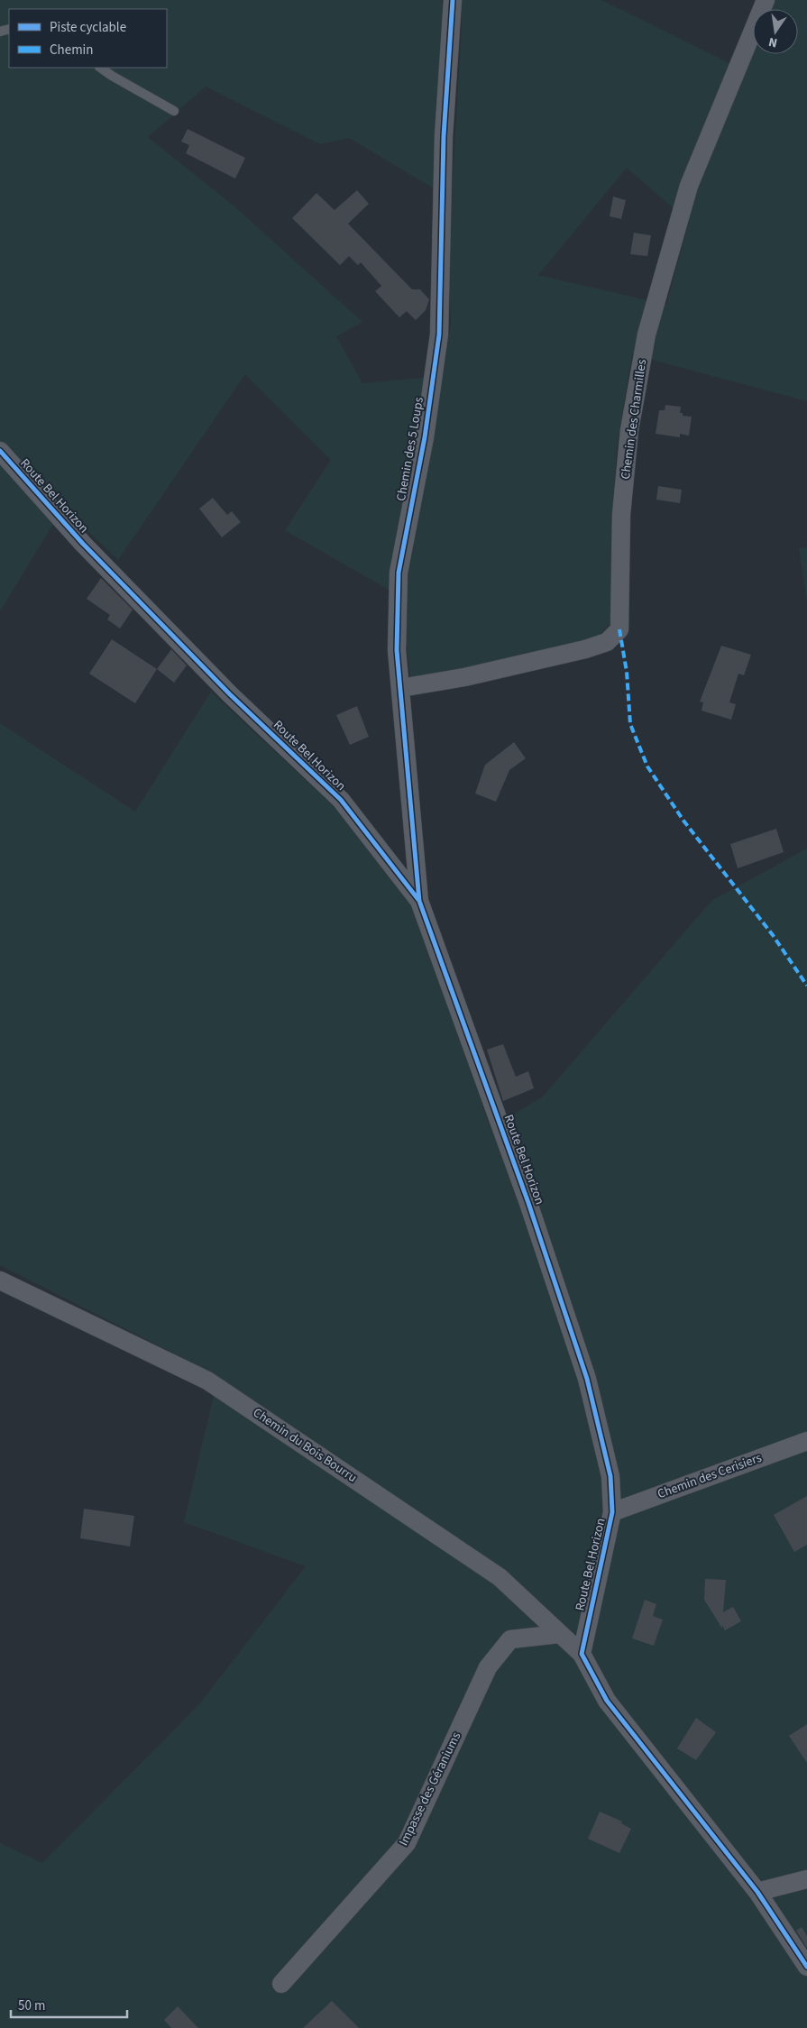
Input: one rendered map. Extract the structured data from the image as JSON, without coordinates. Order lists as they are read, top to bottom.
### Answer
{
  "streets": {
    "street": [
      "Chemin des Charmilles",
      "Chemin des 5 Loups",
      "Route Bel Horizon",
      "Chemin du Bois Bourru",
      "Chemin des Cerisiers",
      "Impasse des Géraniums"
    ]
  },
  "crossings": [
    ["Chemin des Charmilles", "Chemin des 5 Loups"],
    ["Chemin des 5 Loups", "Route Bel Horizon"],
    ["Route Bel Horizon", "Chemin du Bois Bourru"],
    ["Route Bel Horizon", "Chemin des Cerisiers"],
    ["Chemin du Bois Bourru", "Impasse des Géraniums"]
  ],
  "legend": ["Piste cyclable", "Chemin"],
  "scale_bar": "50 m",
  "north": "bottom"
}
